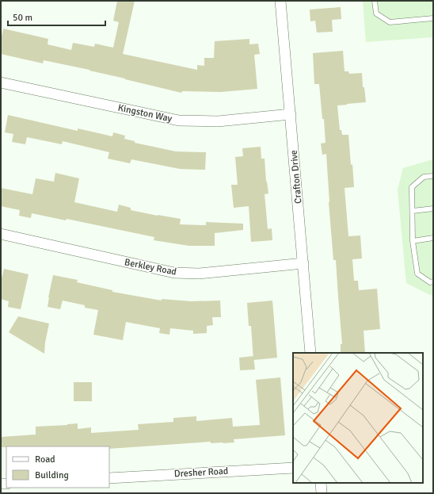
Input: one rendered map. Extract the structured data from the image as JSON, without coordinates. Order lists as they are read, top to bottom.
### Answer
{
  "streets": {
    "street": [
      "Kingston Way",
      "Crafton Drive",
      "Berkley Road",
      "Dresher Road"
    ]
  },
  "crossings": [
    ["Kingston Way", "Crafton Drive"],
    ["Crafton Drive", "Berkley Road"]
  ],
  "legend": ["Road", "Building"],
  "scale_bar": "50 m"
}
